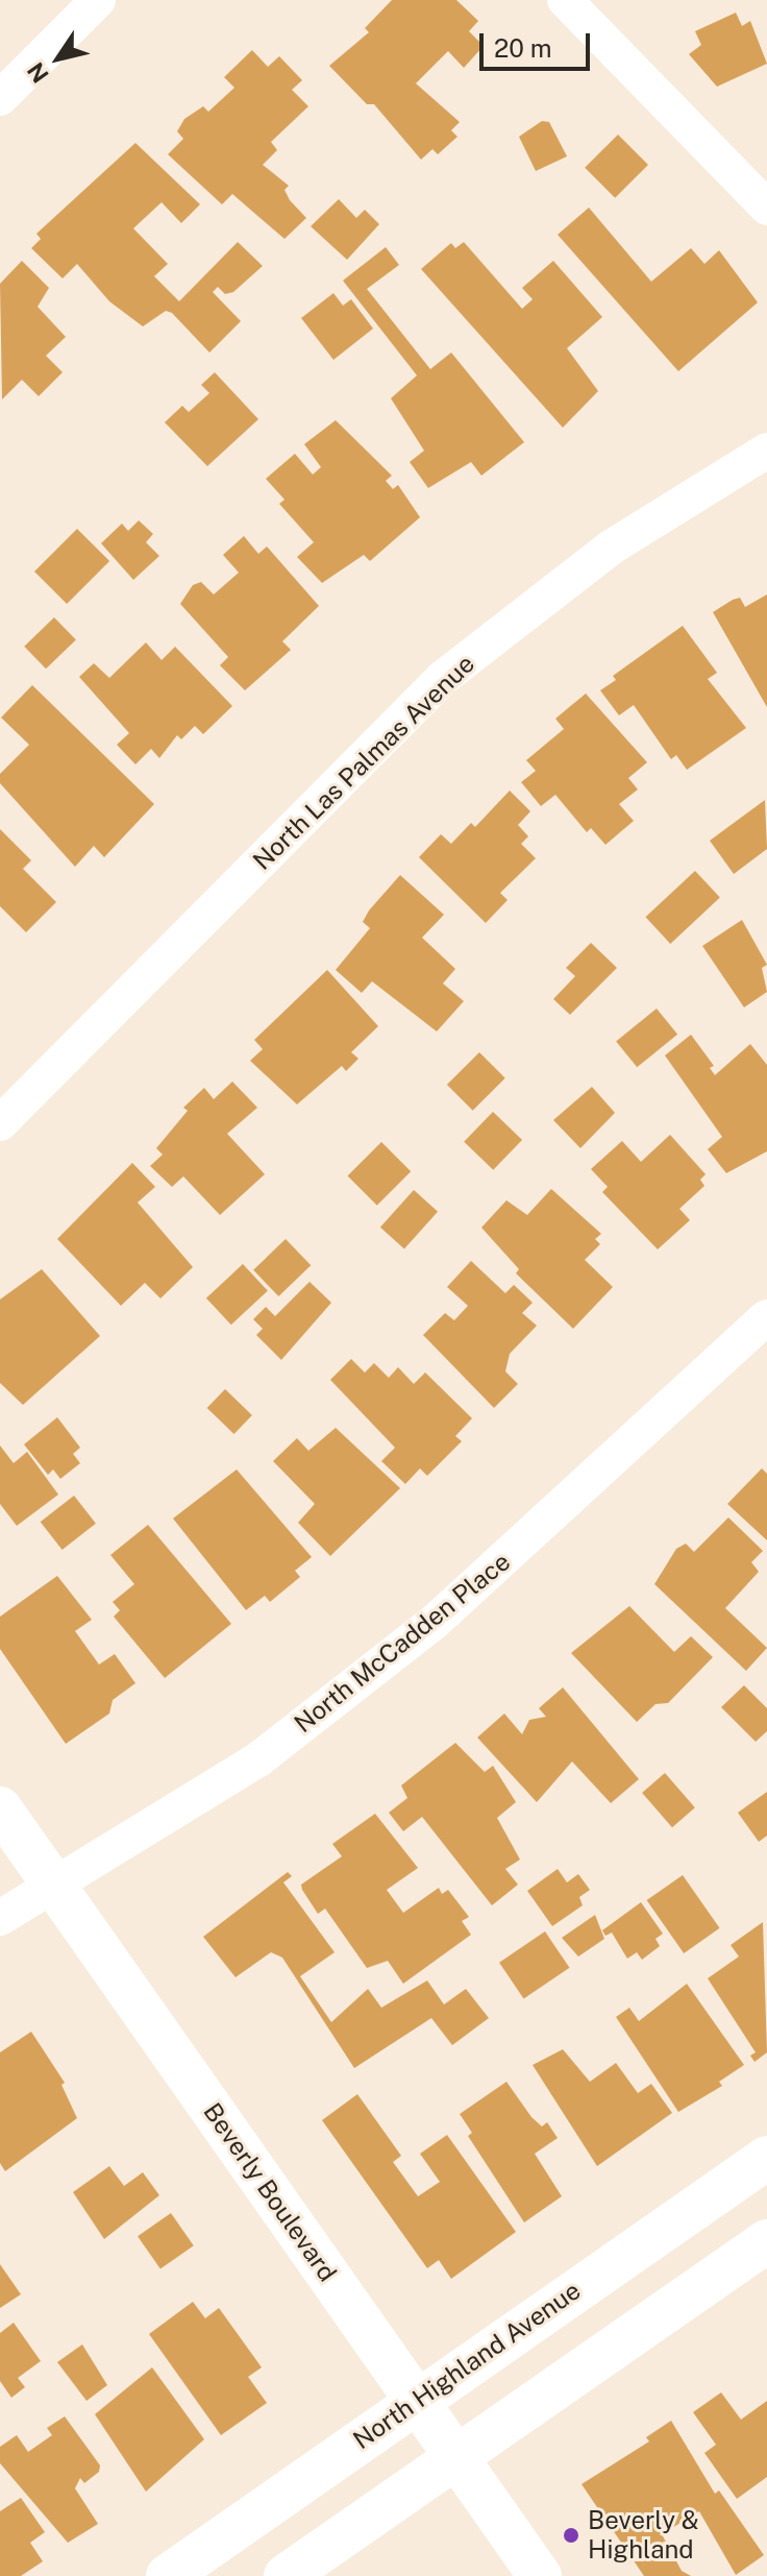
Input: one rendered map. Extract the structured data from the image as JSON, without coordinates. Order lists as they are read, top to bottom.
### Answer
{
  "streets": {
    "main road": ["Beverly Boulevard", "North Highland Avenue"],
    "street": ["North Las Palmas Avenue", "North McCadden Place"]
  },
  "crossings": [
    ["North McCadden Place", "Beverly Boulevard"],
    ["Beverly Boulevard", "North Highland Avenue"]
  ],
  "places": ["Beverly & Highland"],
  "scale_bar": "20 m",
  "north": "bottom left"
}
